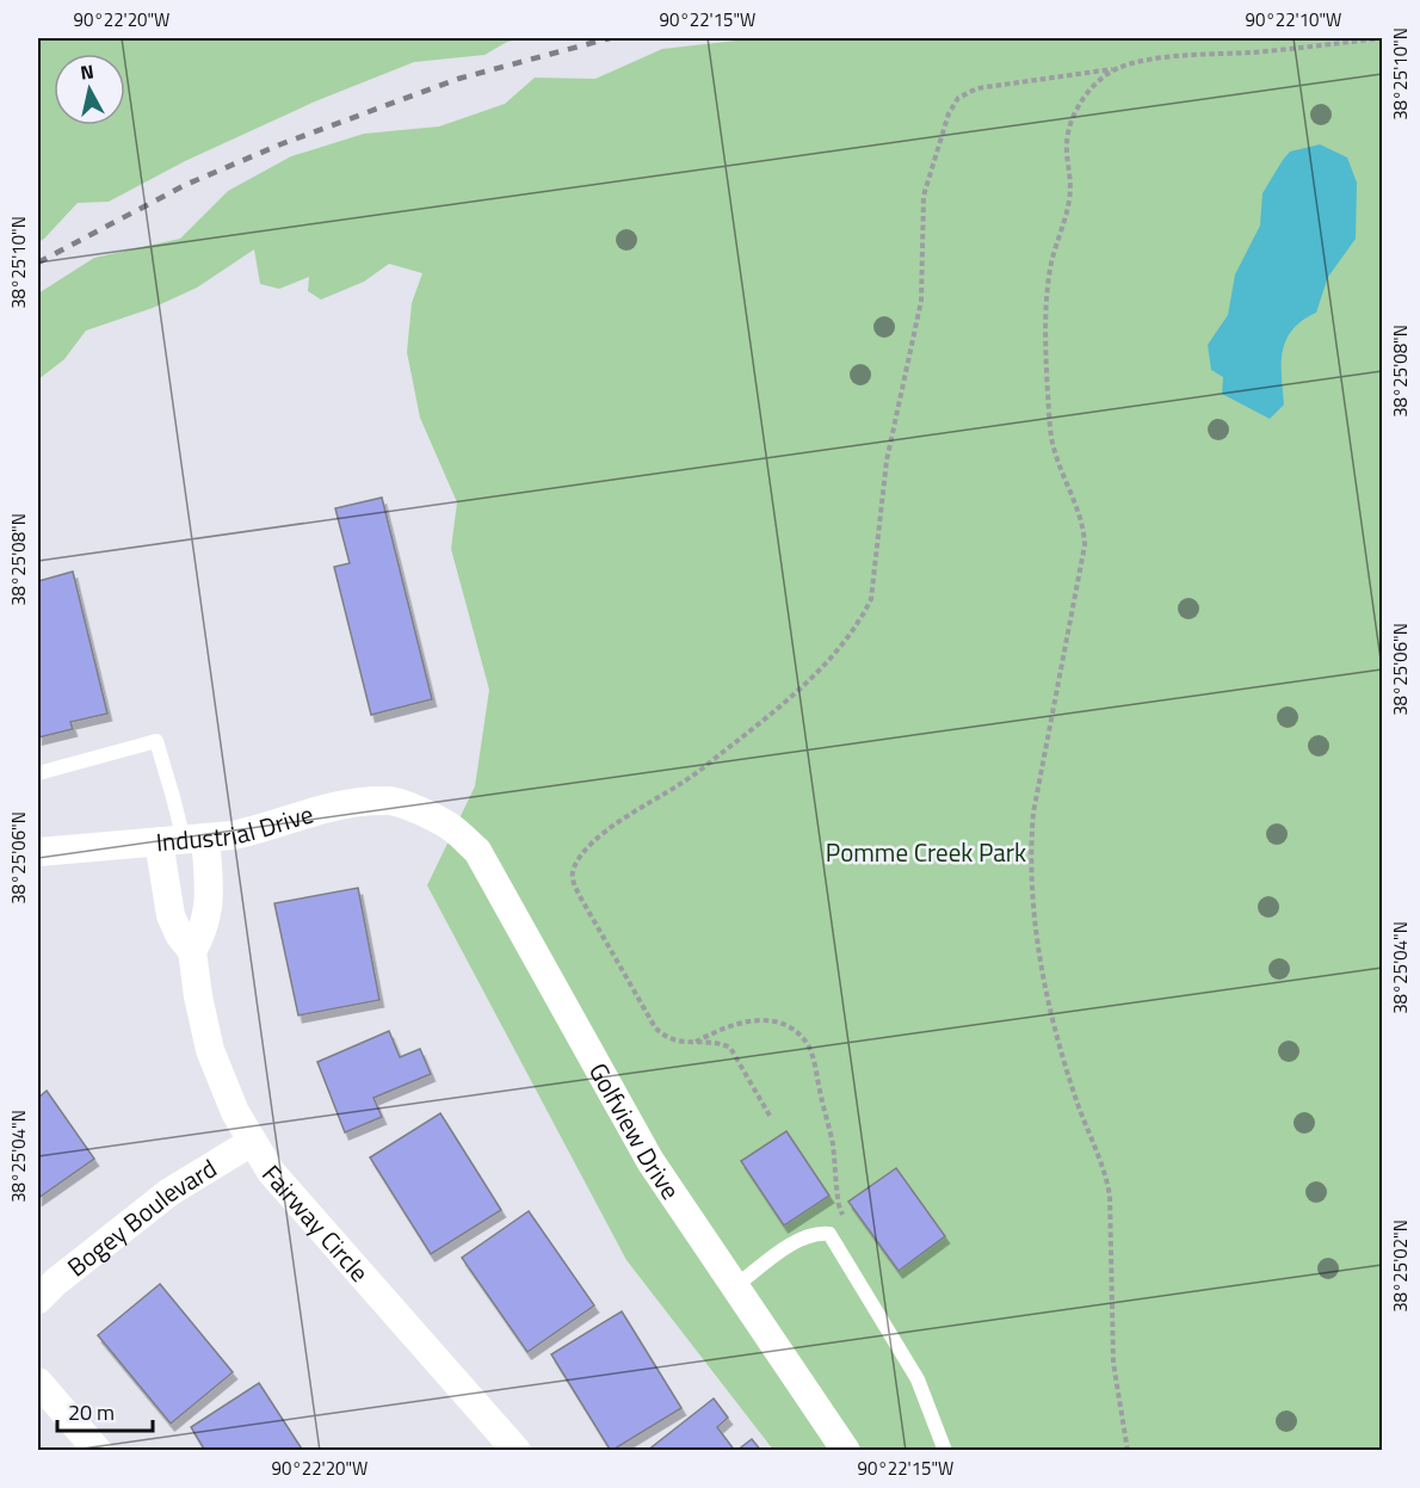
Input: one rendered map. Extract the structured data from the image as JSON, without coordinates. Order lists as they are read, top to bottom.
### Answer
{
  "streets": {
    "street": [
      "Industrial Drive",
      "Golfview Drive",
      "Bogey Boulevard",
      "Fairway Circle"
    ]
  },
  "crossings": [
    ["Industrial Drive", "Golfview Drive"],
    ["Industrial Drive", "Fairway Circle"],
    ["Bogey Boulevard", "Fairway Circle"]
  ],
  "parks": ["Pomme Creek Park"],
  "scale_bar": "20 m",
  "north": "top",
  "coordinates": [
    "90°22'20\"W",
    "90°22'15\"W",
    "90°22'10\"W",
    "38°25'10\"N",
    "38°25'08\"N",
    "38°25'06\"N",
    "38°25'04\"N",
    "38°25'02\"N"
  ]
}
